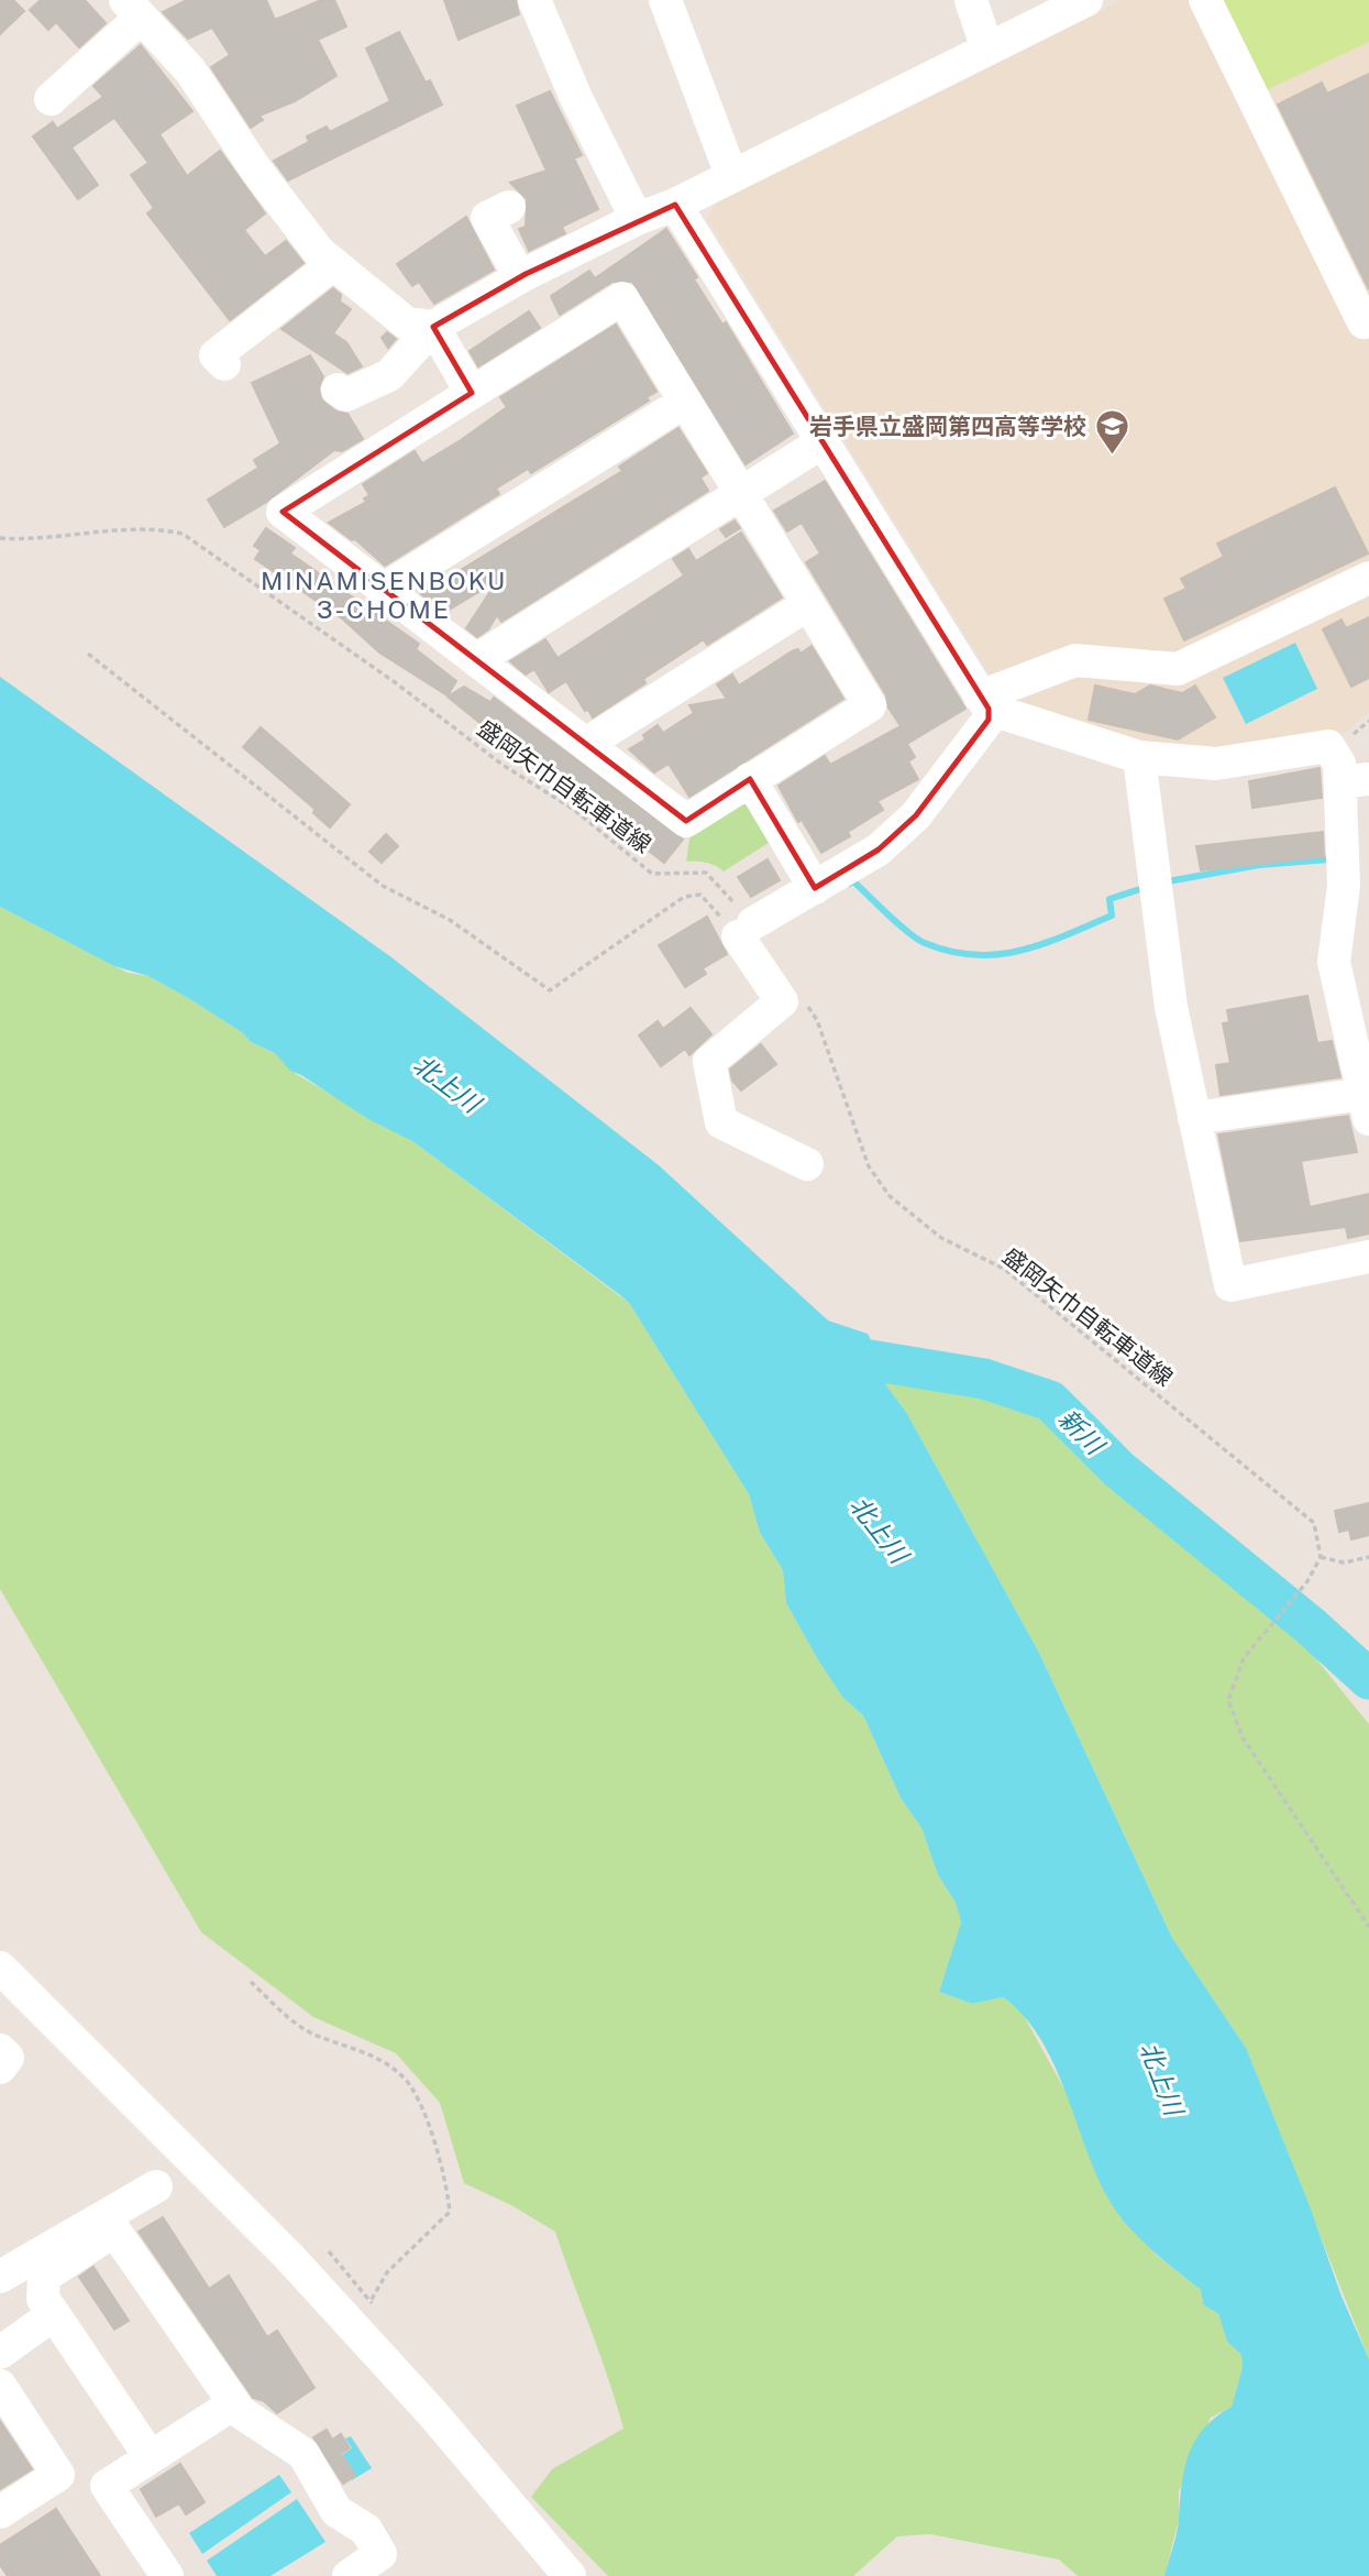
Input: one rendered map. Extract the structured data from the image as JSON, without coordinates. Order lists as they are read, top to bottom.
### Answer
{
  "streets": {
    "path": ["盛岡矢巾自転車道線"]
  },
  "districts": ["MINAMISENBOKU 3-CHOME"],
  "water": ["北上川", "新川"],
  "places": {
    "school or university": ["岩手県立盛岡第四高等学校"]
  }
}
